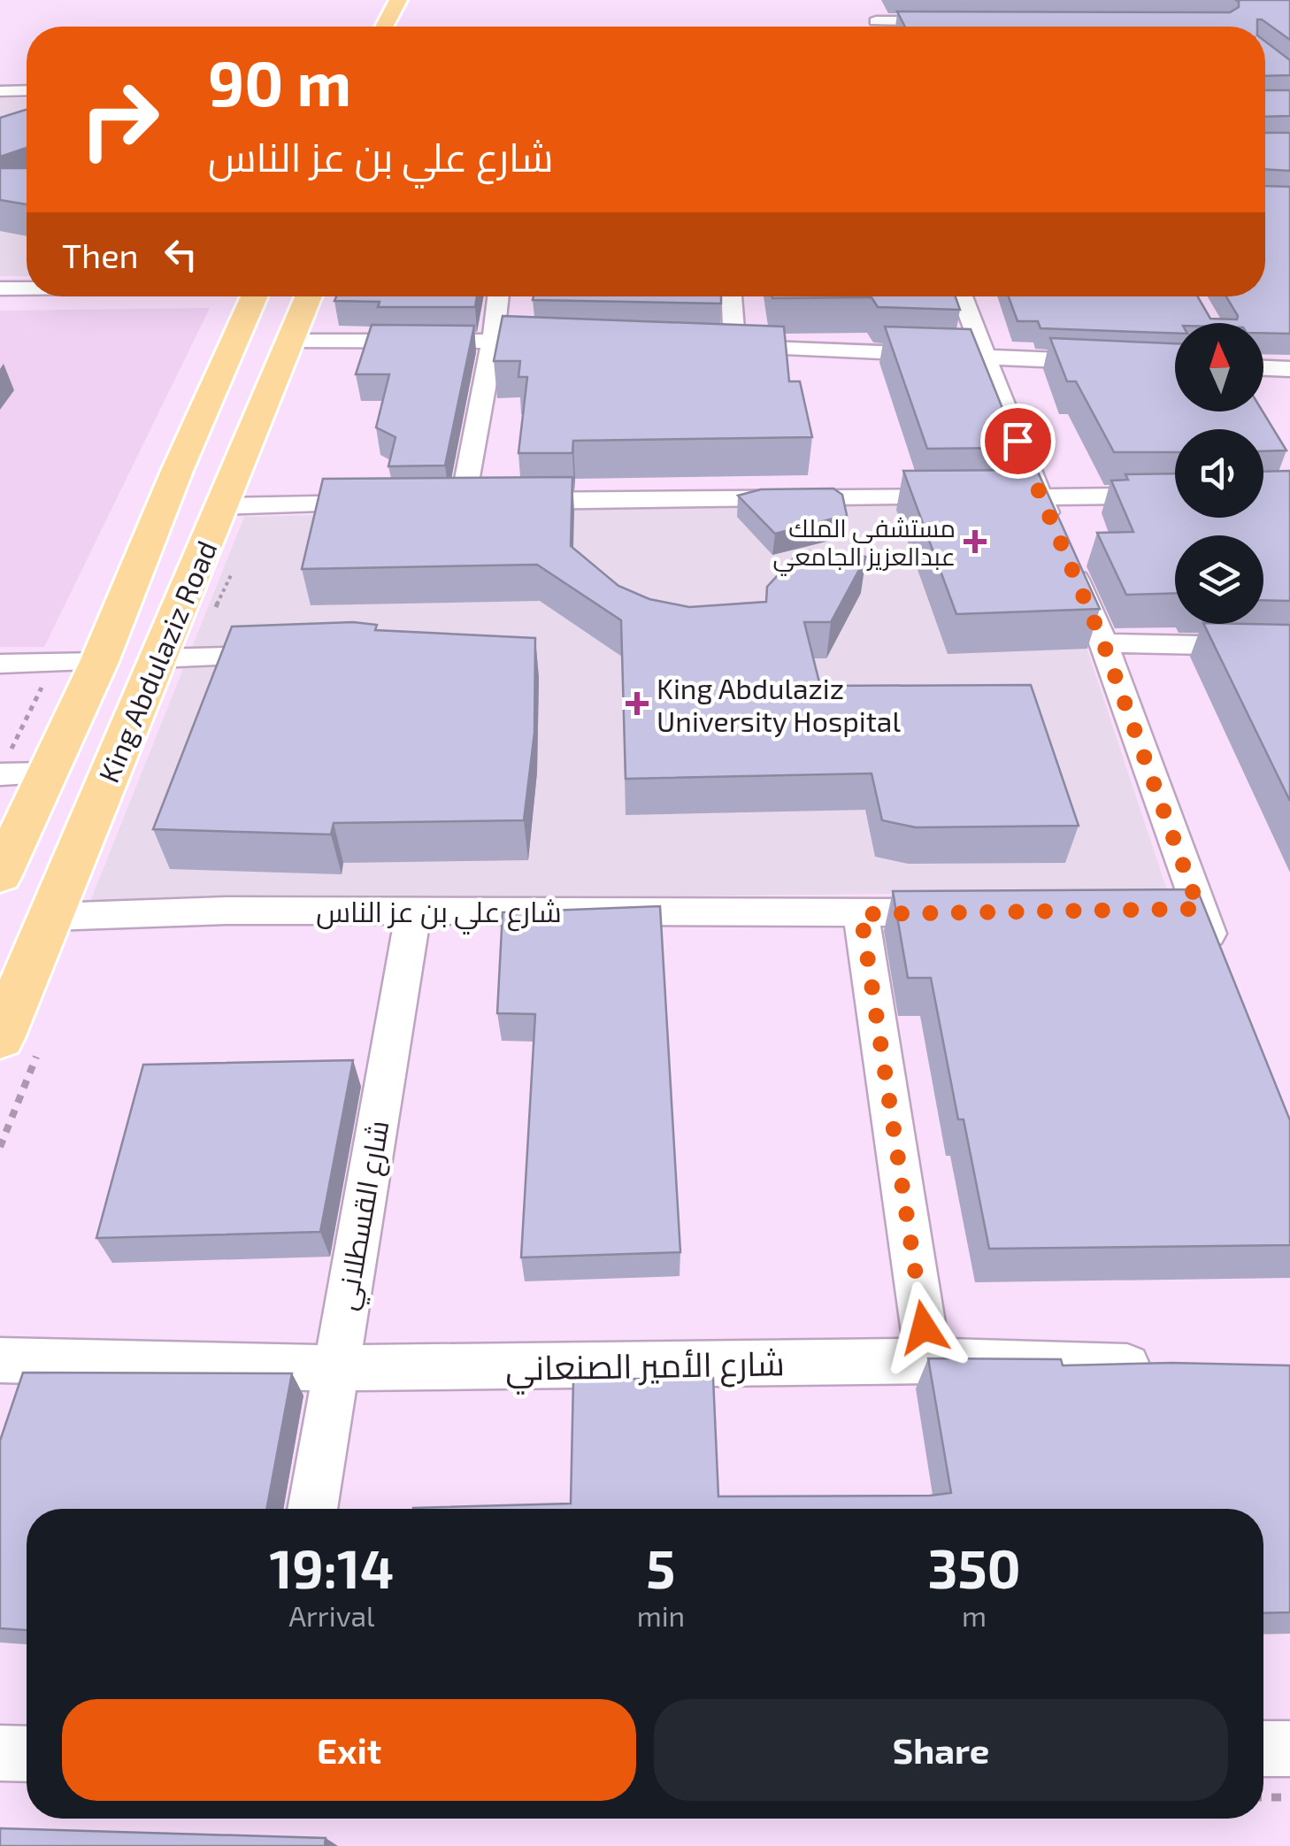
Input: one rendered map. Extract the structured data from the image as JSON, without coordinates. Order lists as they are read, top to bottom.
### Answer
{
  "streets": {
    "main road": ["King Abdulaziz Road"],
    "street": ["شارع علي بن عز الناس", "شارع القسطلاني", "شارع الأمير الصنعاني"]
  },
  "crossings": [
    ["King Abdulaziz Road", "شارع علي بن عز الناس"],
    ["شارع علي بن عز الناس", "شارع القسطلاني"],
    ["شارع القسطلاني", "شارع الأمير الصنعاني"]
  ],
  "places": {
    "health": ["مستشفى الملك عبدالعزيز الجامعي", "King Abdulaziz University Hospital"]
  },
  "north": "top",
  "page": {
    "turn": ["90 m", "شارع علي بن عز الناس"],
    "then": "Then",
    "eta": [
      "19:14",
      "Arrival",
      "5",
      "min",
      "350",
      "m"
    ],
    "buttons": ["Exit", "Share"]
  }
}
